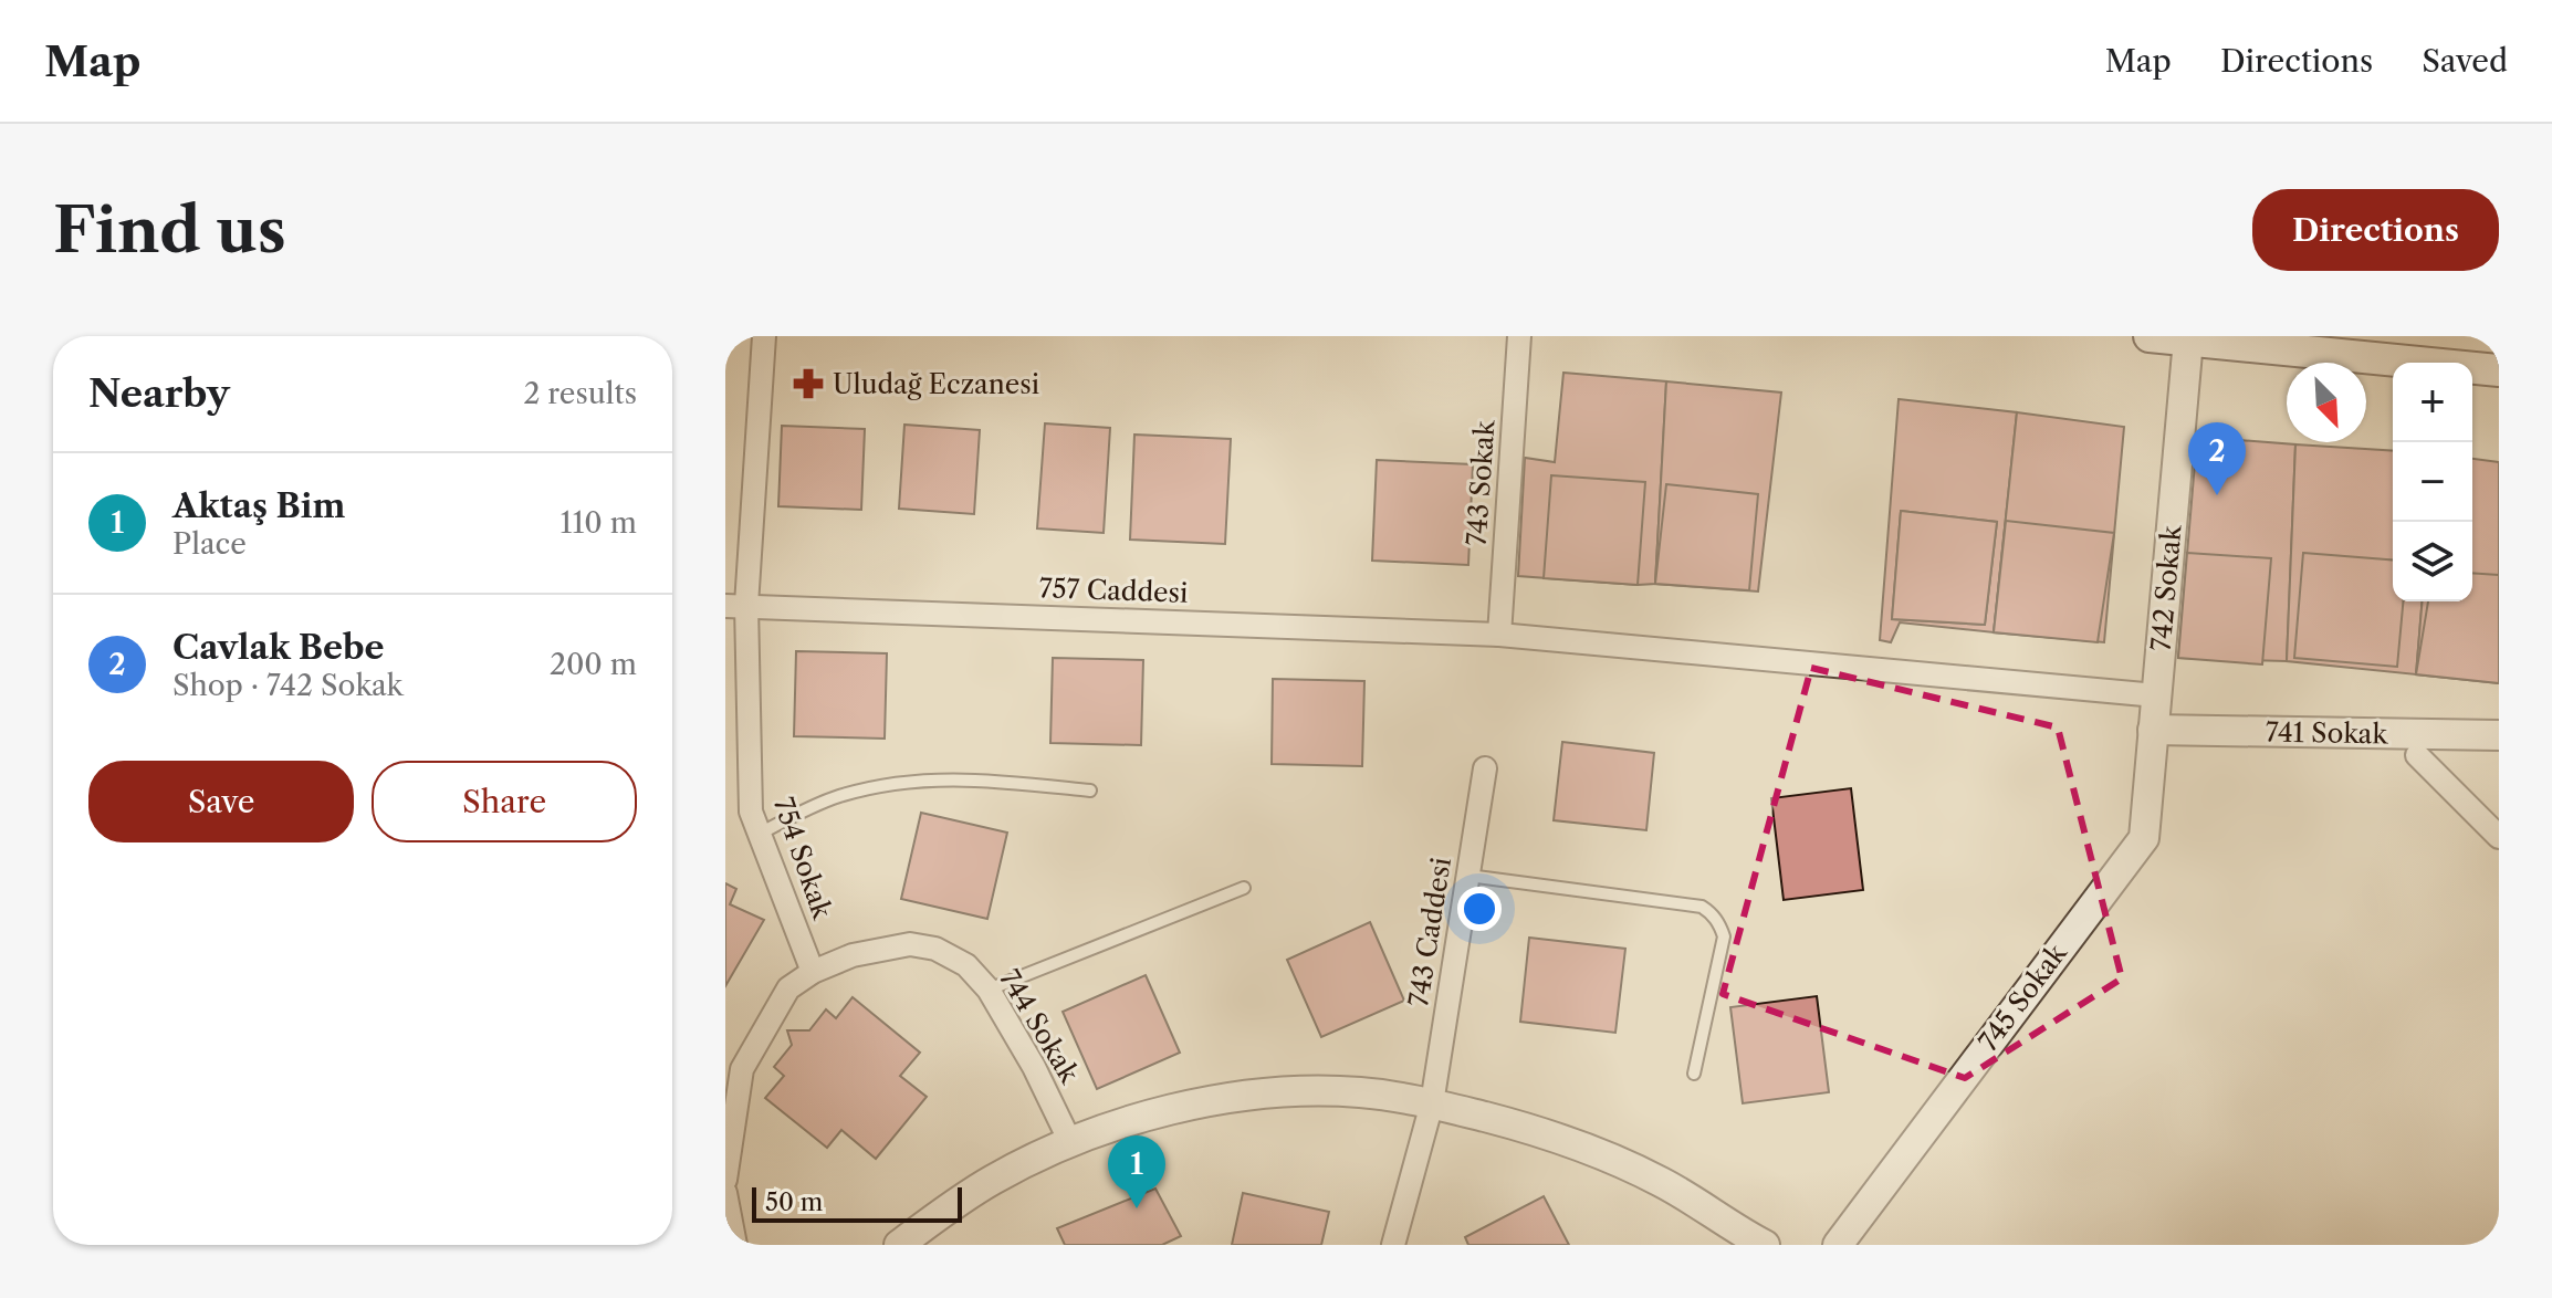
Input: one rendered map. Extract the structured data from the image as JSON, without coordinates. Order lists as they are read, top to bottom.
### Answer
{
  "streets": {
    "street": [
      "743 Sokak",
      "742 Sokak",
      "757 Caddesi",
      "741 Sokak",
      "754 Sokak",
      "743 Caddesi",
      "745 Sokak",
      "744 Sokak"
    ]
  },
  "crossings": [
    ["743 Sokak", "757 Caddesi"],
    ["742 Sokak", "757 Caddesi"],
    ["742 Sokak", "741 Sokak"],
    ["742 Sokak", "745 Sokak"],
    ["757 Caddesi", "754 Sokak"],
    ["741 Sokak", "745 Sokak"],
    ["754 Sokak", "744 Sokak"]
  ],
  "places": {
    "pharmacy": ["Uludağ Eczanesi"]
  },
  "scale_bar": "50 m",
  "north": "bottom right",
  "page": {
    "header": "Map",
    "nav": ["Map", "Directions", "Saved"],
    "buttons": [
      "Directions",
      ["Save", "Share"]
    ],
    "title": "Find us",
    "heading": ["Nearby", "2 results"],
    "map_buttons": ["+", "−"],
    "pins": ["2", "1"],
    "list": [
      {
        "mark": "1",
        "name": "Aktaş Bim",
        "note": "Place",
        "value": "110 m"
      },
      {
        "mark": "2",
        "name": "Cavlak Bebe",
        "note": "Shop · 742 Sokak",
        "value": "200 m"
      }
    ],
    "scale": "50 m"
  }
}
